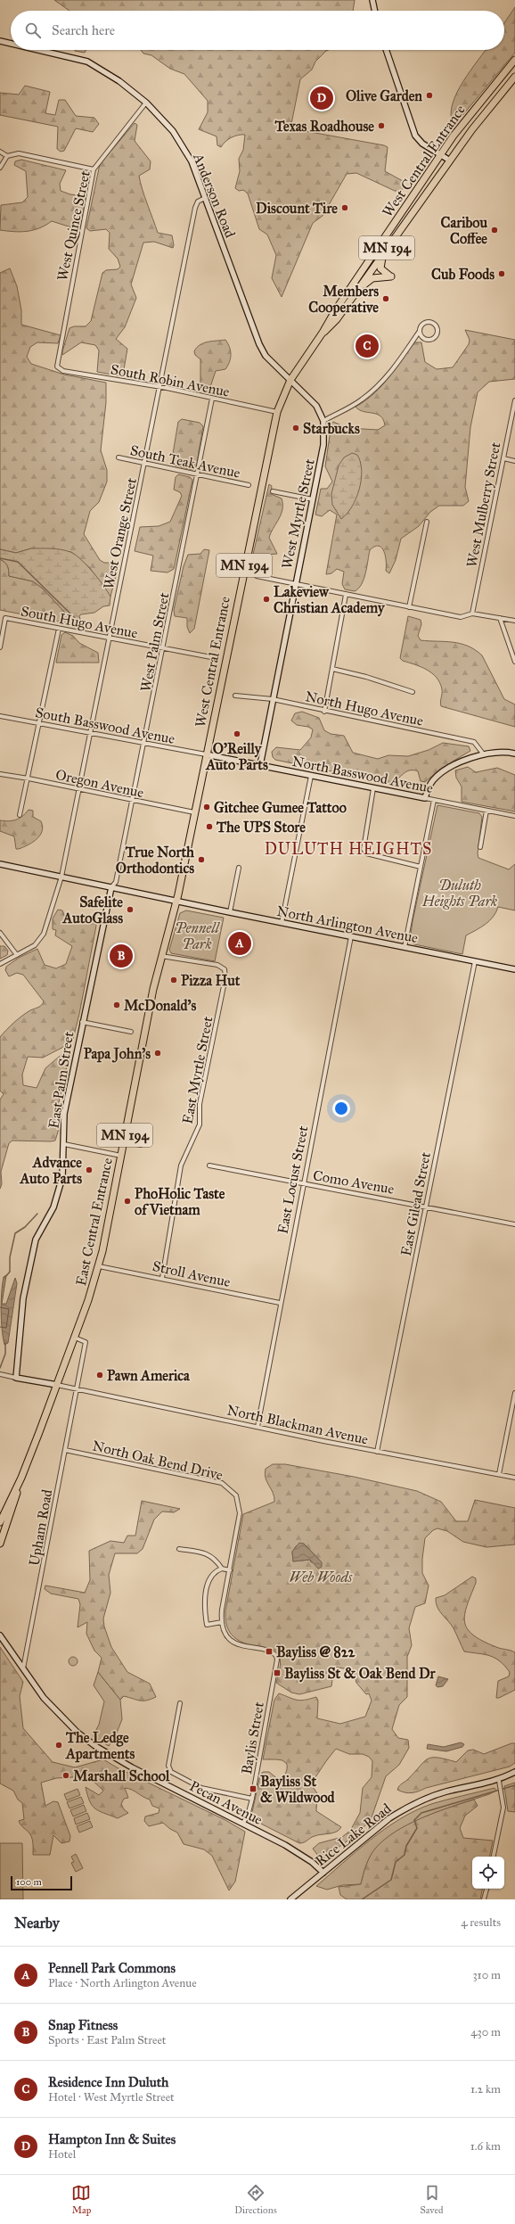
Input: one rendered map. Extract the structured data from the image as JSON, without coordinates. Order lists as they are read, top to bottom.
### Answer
{
  "streets": {
    "highway": ["West Central Entrance", "MN 194", "East Central Entrance"],
    "street": [
      "Anderson Road",
      "West Quince Street",
      "South Robin Avenue",
      "South Teak Avenue",
      "West Mulberry Street",
      "West Myrtle Street",
      "West Orange Street",
      "South Hugo Avenue",
      "West Palm Street",
      "North Hugo Avenue",
      "South Basswood Avenue",
      "North Basswood Avenue",
      "Oregon Avenue",
      "North Arlington Avenue",
      "East Myrtle Street",
      "East Palm Street",
      "East Locust Street",
      "Como Avenue",
      "East Gilead Street",
      "Stroll Avenue",
      "North Blackman Avenue",
      "North Oak Bend Drive",
      "Upham Road",
      "Baylis Street",
      "Pecan Avenue",
      "Rice Lake Road"
    ]
  },
  "crossings": [
    ["West Central Entrance", "Anderson Road"],
    ["West Central Entrance", "South Robin Avenue"],
    ["West Central Entrance", "South Basswood Avenue"],
    ["West Central Entrance", "North Basswood Avenue"],
    ["West Central Entrance", "Oregon Avenue"],
    ["West Central Entrance", "North Arlington Avenue"],
    ["West Central Entrance", "East Central Entrance"],
    ["Anderson Road", "West Quince Street"],
    ["Anderson Road", "West Myrtle Street"],
    ["Anderson Road", "West Orange Street"],
    ["West Quince Street", "South Robin Avenue"],
    ["South Robin Avenue", "West Orange Street"],
    ["South Robin Avenue", "West Palm Street"],
    ["South Teak Avenue", "West Orange Street"],
    ["South Teak Avenue", "West Palm Street"],
    ["West Myrtle Street", "North Hugo Avenue"],
    ["West Myrtle Street", "North Basswood Avenue"],
    ["West Orange Street", "South Hugo Avenue"],
    ["West Orange Street", "South Basswood Avenue"],
    ["West Orange Street", "Oregon Avenue"],
    ["West Orange Street", "North Arlington Avenue"],
    ["South Hugo Avenue", "West Palm Street"],
    ["West Palm Street", "South Basswood Avenue"],
    ["West Palm Street", "Oregon Avenue"],
    ["West Palm Street", "North Arlington Avenue"],
    ["West Palm Street", "East Palm Street"],
    ["South Basswood Avenue", "North Basswood Avenue"],
    ["North Arlington Avenue", "East Palm Street"],
    ["North Arlington Avenue", "East Locust Street"],
    ["North Arlington Avenue", "East Gilead Street"],
    ["North Arlington Avenue", "East Central Entrance"],
    ["East Myrtle Street", "East Central Entrance"],
    ["East Myrtle Street", "Stroll Avenue"],
    ["East Locust Street", "Como Avenue"],
    ["East Locust Street", "Stroll Avenue"],
    ["East Locust Street", "North Blackman Avenue"],
    ["Como Avenue", "East Gilead Street"],
    ["East Gilead Street", "North Blackman Avenue"],
    ["East Central Entrance", "Stroll Avenue"],
    ["East Central Entrance", "North Blackman Avenue"],
    ["East Central Entrance", "Upham Road"],
    ["North Blackman Avenue", "Upham Road"],
    ["North Oak Bend Drive", "Upham Road"],
    ["North Oak Bend Drive", "Baylis Street"],
    ["Upham Road", "Pecan Avenue"],
    ["Baylis Street", "Pecan Avenue"],
    ["Pecan Avenue", "Rice Lake Road"]
  ],
  "districts": ["DULUTH HEIGHTS"],
  "parks": ["Duluth Heights Park", "Pennell Park", "Web Woods"],
  "places": {
    "other": [
      "Olive Garden",
      "Texas Roadhouse",
      "Discount Tire",
      "Caribou Coffee",
      "Cub Foods",
      "Members Cooperative",
      "Starbucks",
      "Lakeview Christian Academy",
      "O'Reilly Auto Parts",
      "Gitchee Gumee Tattoo",
      "The UPS Store",
      "True North Orthodontics",
      "Safelite AutoGlass",
      "Pizza Hut",
      "McDonald's",
      "Papa John's",
      "Advance Auto Parts",
      "PhoHolic Taste of Vietnam",
      "Pawn America",
      "The Ledge Apartments",
      "Marshall School"
    ],
    "transit": ["Bayliss @ 822", "Bayliss St & Oak Bend Dr", "Bayliss St & Wildwood"]
  },
  "scale_bar": "100 m",
  "page": {
    "search": "Search here",
    "pins": [
      "D",
      "C",
      "A",
      "B"
    ],
    "scale": "100 m",
    "heading": ["Nearby", "4 results"],
    "list": [
      {
        "mark": "A",
        "name": "Pennell Park Commons",
        "note": "Place · North Arlington Avenue",
        "value": "310 m"
      },
      {
        "mark": "B",
        "name": "Snap Fitness",
        "note": "Sports · East Palm Street",
        "value": "430 m"
      },
      {
        "mark": "C",
        "name": "Residence Inn Duluth",
        "note": "Hotel · West Myrtle Street",
        "value": "1.2 km"
      },
      {
        "mark": "D",
        "name": "Hampton Inn & Suites",
        "note": "Hotel",
        "value": "1.6 km"
      }
    ],
    "nav": ["Map", "Directions", "Saved"]
  }
}
